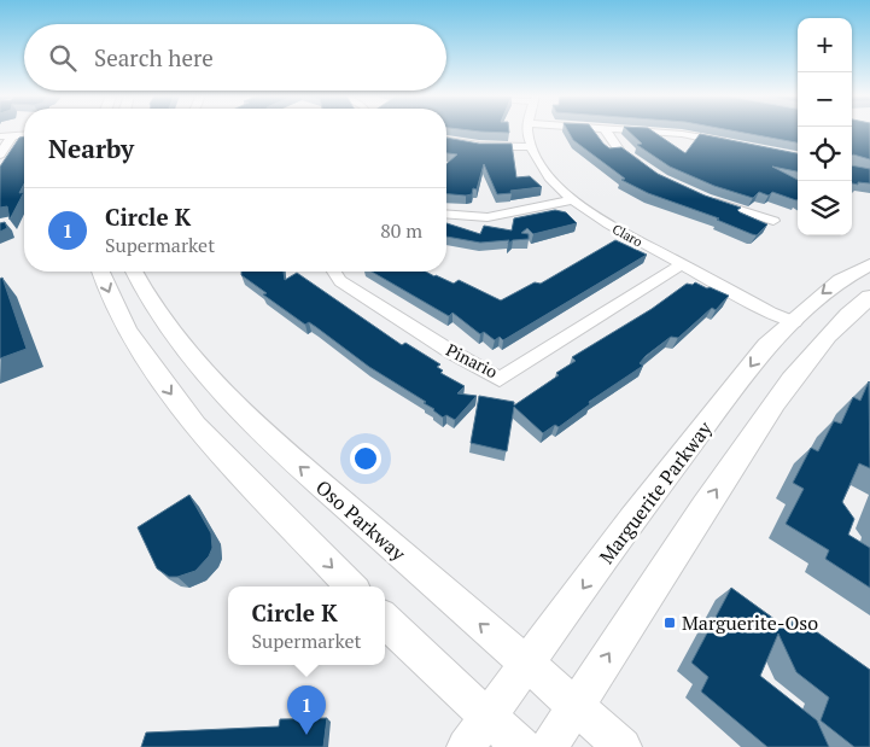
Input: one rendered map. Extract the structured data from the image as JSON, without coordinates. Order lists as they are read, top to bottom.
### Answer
{
  "streets": {
    "main road": ["Marguerite Parkway", "Oso Parkway"],
    "street": ["Claro", "Pinario"]
  },
  "crossings": [
    ["Claro", "Pinario"],
    ["Claro", "Marguerite Parkway"],
    ["Marguerite Parkway", "Oso Parkway"]
  ],
  "places": {
    "transit": ["Marguerite-Oso"]
  },
  "page": {
    "map_buttons": ["+", "−"],
    "search": "Search here",
    "heading": "Nearby",
    "list": [
      {
        "mark": "1",
        "name": "Circle K",
        "note": "Supermarket",
        "value": "80 m"
      }
    ],
    "popup": ["Circle K", "Supermarket"],
    "pins": "1"
  }
}
